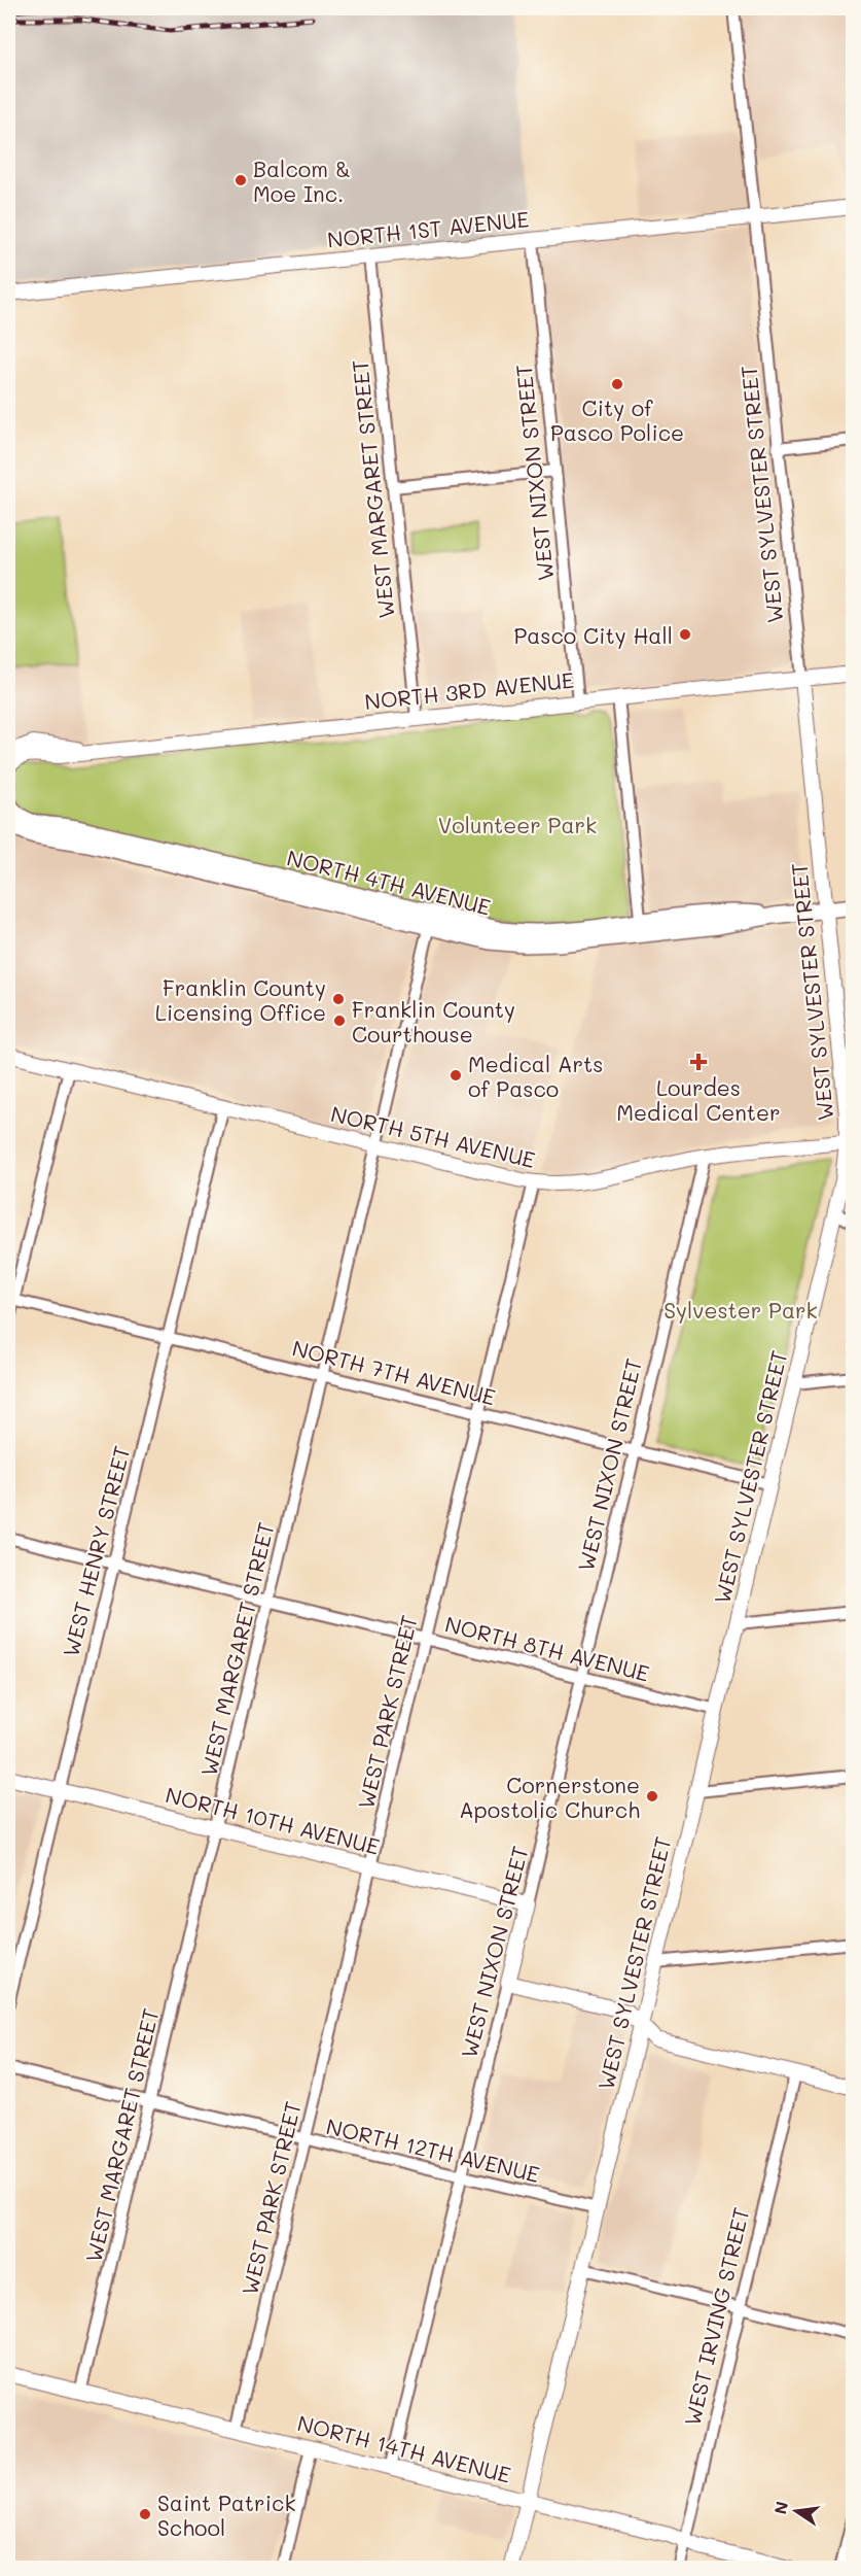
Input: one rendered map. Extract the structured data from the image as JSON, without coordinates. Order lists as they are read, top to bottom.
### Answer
{
  "streets": {
    "main road": ["NORTH 4TH AVENUE"],
    "street": [
      "NORTH 1ST AVENUE",
      "WEST NIXON STREET",
      "WEST MARGARET STREET",
      "WEST SYLVESTER STREET",
      "NORTH 3RD AVENUE",
      "NORTH 5TH AVENUE",
      "NORTH 7TH AVENUE",
      "WEST HENRY STREET",
      "NORTH 8TH AVENUE",
      "WEST PARK STREET",
      "NORTH 10TH AVENUE",
      "NORTH 12TH AVENUE",
      "WEST IRVING STREET",
      "NORTH 14TH AVENUE"
    ]
  },
  "crossings": [
    ["NORTH 1ST AVENUE", "WEST NIXON STREET"],
    ["NORTH 1ST AVENUE", "WEST MARGARET STREET"],
    ["NORTH 1ST AVENUE", "WEST SYLVESTER STREET"],
    ["WEST NIXON STREET", "NORTH 3RD AVENUE"],
    ["WEST NIXON STREET", "NORTH 5TH AVENUE"],
    ["WEST NIXON STREET", "NORTH 7TH AVENUE"],
    ["WEST NIXON STREET", "NORTH 8TH AVENUE"],
    ["WEST NIXON STREET", "NORTH 10TH AVENUE"],
    ["WEST NIXON STREET", "NORTH 12TH AVENUE"],
    ["WEST NIXON STREET", "NORTH 14TH AVENUE"],
    ["WEST MARGARET STREET", "NORTH 3RD AVENUE"],
    ["WEST MARGARET STREET", "NORTH 4TH AVENUE"],
    ["WEST MARGARET STREET", "NORTH 5TH AVENUE"],
    ["WEST MARGARET STREET", "NORTH 7TH AVENUE"],
    ["WEST MARGARET STREET", "NORTH 8TH AVENUE"],
    ["WEST MARGARET STREET", "NORTH 10TH AVENUE"],
    ["WEST MARGARET STREET", "NORTH 12TH AVENUE"],
    ["WEST MARGARET STREET", "NORTH 14TH AVENUE"],
    ["WEST SYLVESTER STREET", "NORTH 3RD AVENUE"],
    ["WEST SYLVESTER STREET", "NORTH 4TH AVENUE"],
    ["WEST SYLVESTER STREET", "NORTH 5TH AVENUE"],
    ["WEST SYLVESTER STREET", "NORTH 7TH AVENUE"],
    ["WEST SYLVESTER STREET", "NORTH 8TH AVENUE"],
    ["WEST SYLVESTER STREET", "NORTH 12TH AVENUE"],
    ["WEST SYLVESTER STREET", "NORTH 14TH AVENUE"],
    ["NORTH 5TH AVENUE", "WEST HENRY STREET"],
    ["NORTH 5TH AVENUE", "WEST PARK STREET"],
    ["NORTH 7TH AVENUE", "WEST HENRY STREET"],
    ["NORTH 7TH AVENUE", "WEST PARK STREET"],
    ["WEST HENRY STREET", "NORTH 8TH AVENUE"],
    ["WEST HENRY STREET", "NORTH 10TH AVENUE"],
    ["NORTH 8TH AVENUE", "WEST PARK STREET"],
    ["WEST PARK STREET", "NORTH 10TH AVENUE"],
    ["WEST PARK STREET", "NORTH 12TH AVENUE"],
    ["WEST PARK STREET", "NORTH 14TH AVENUE"],
    ["WEST IRVING STREET", "NORTH 14TH AVENUE"]
  ],
  "parks": ["Volunteer Park", "Sylvester Park"],
  "places": {
    "other": [
      "Balcom & Moe Inc.",
      "City of Pasco Police",
      "Pasco City Hall",
      "Franklin County Licensing Office",
      "Franklin County Courthouse",
      "Medical Arts of Pasco",
      "Cornerstone Apostolic Church",
      "Saint Patrick School"
    ],
    "health": ["Lourdes Medical Center"]
  },
  "north": "left"
}
